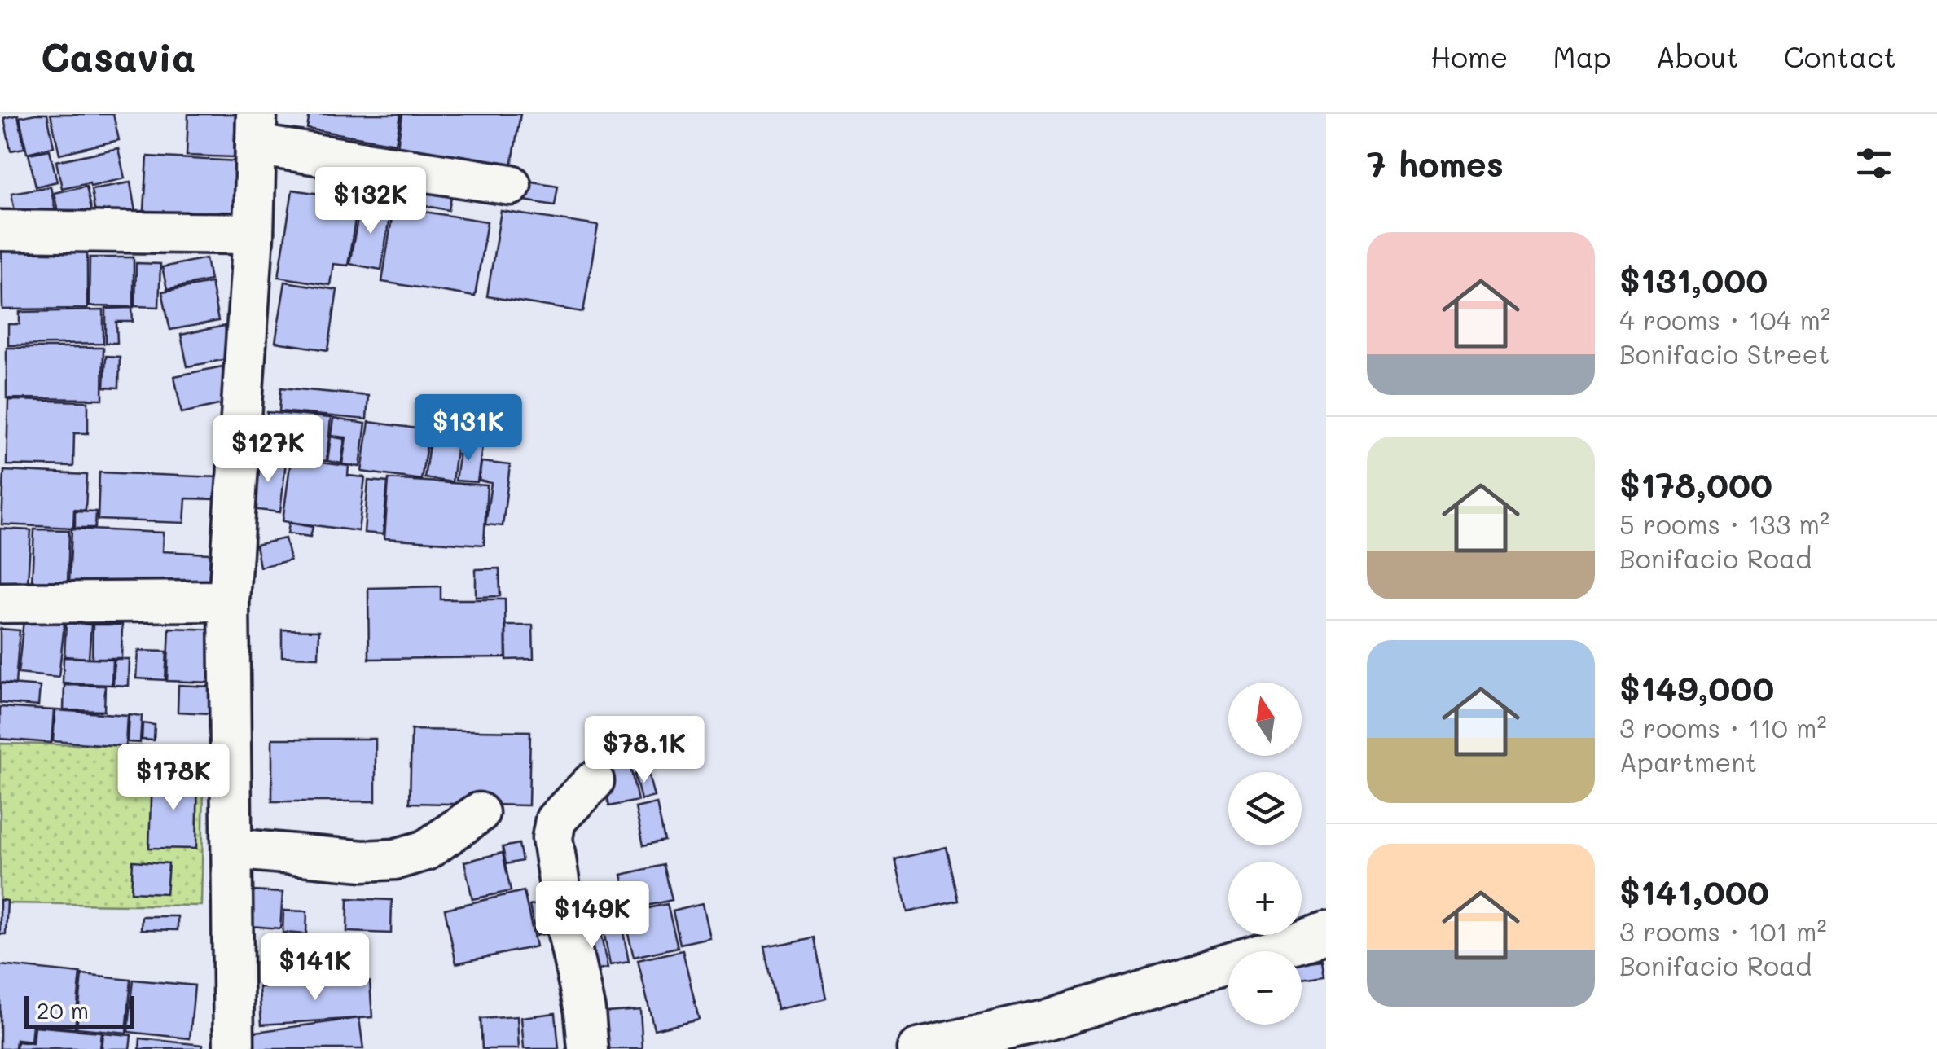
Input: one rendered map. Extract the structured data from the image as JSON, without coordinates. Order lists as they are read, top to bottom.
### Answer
{
  "scale_bar": "20 m",
  "north": "top",
  "page": {
    "header": "Casavia",
    "nav": [
      "Home",
      "Map",
      "About",
      "Contact"
    ],
    "heading": "7 homes",
    "price": [
      "$132K",
      "$131K",
      "$127K",
      "$78.1K",
      "$178K",
      "$149K",
      "$141K"
    ],
    "list": [
      {
        "name": "$131,000",
        "note": "4 rooms · 104 m² · Bonifacio Street"
      },
      {
        "name": "$178,000",
        "note": "5 rooms · 133 m² · Bonifacio Road"
      },
      {
        "name": "$149,000",
        "note": "3 rooms · 110 m² · Apartment"
      },
      {
        "name": "$141,000",
        "note": "3 rooms · 101 m² · Bonifacio Road"
      }
    ],
    "map_buttons": ["+", "−"],
    "scale": "20 m"
  }
}
